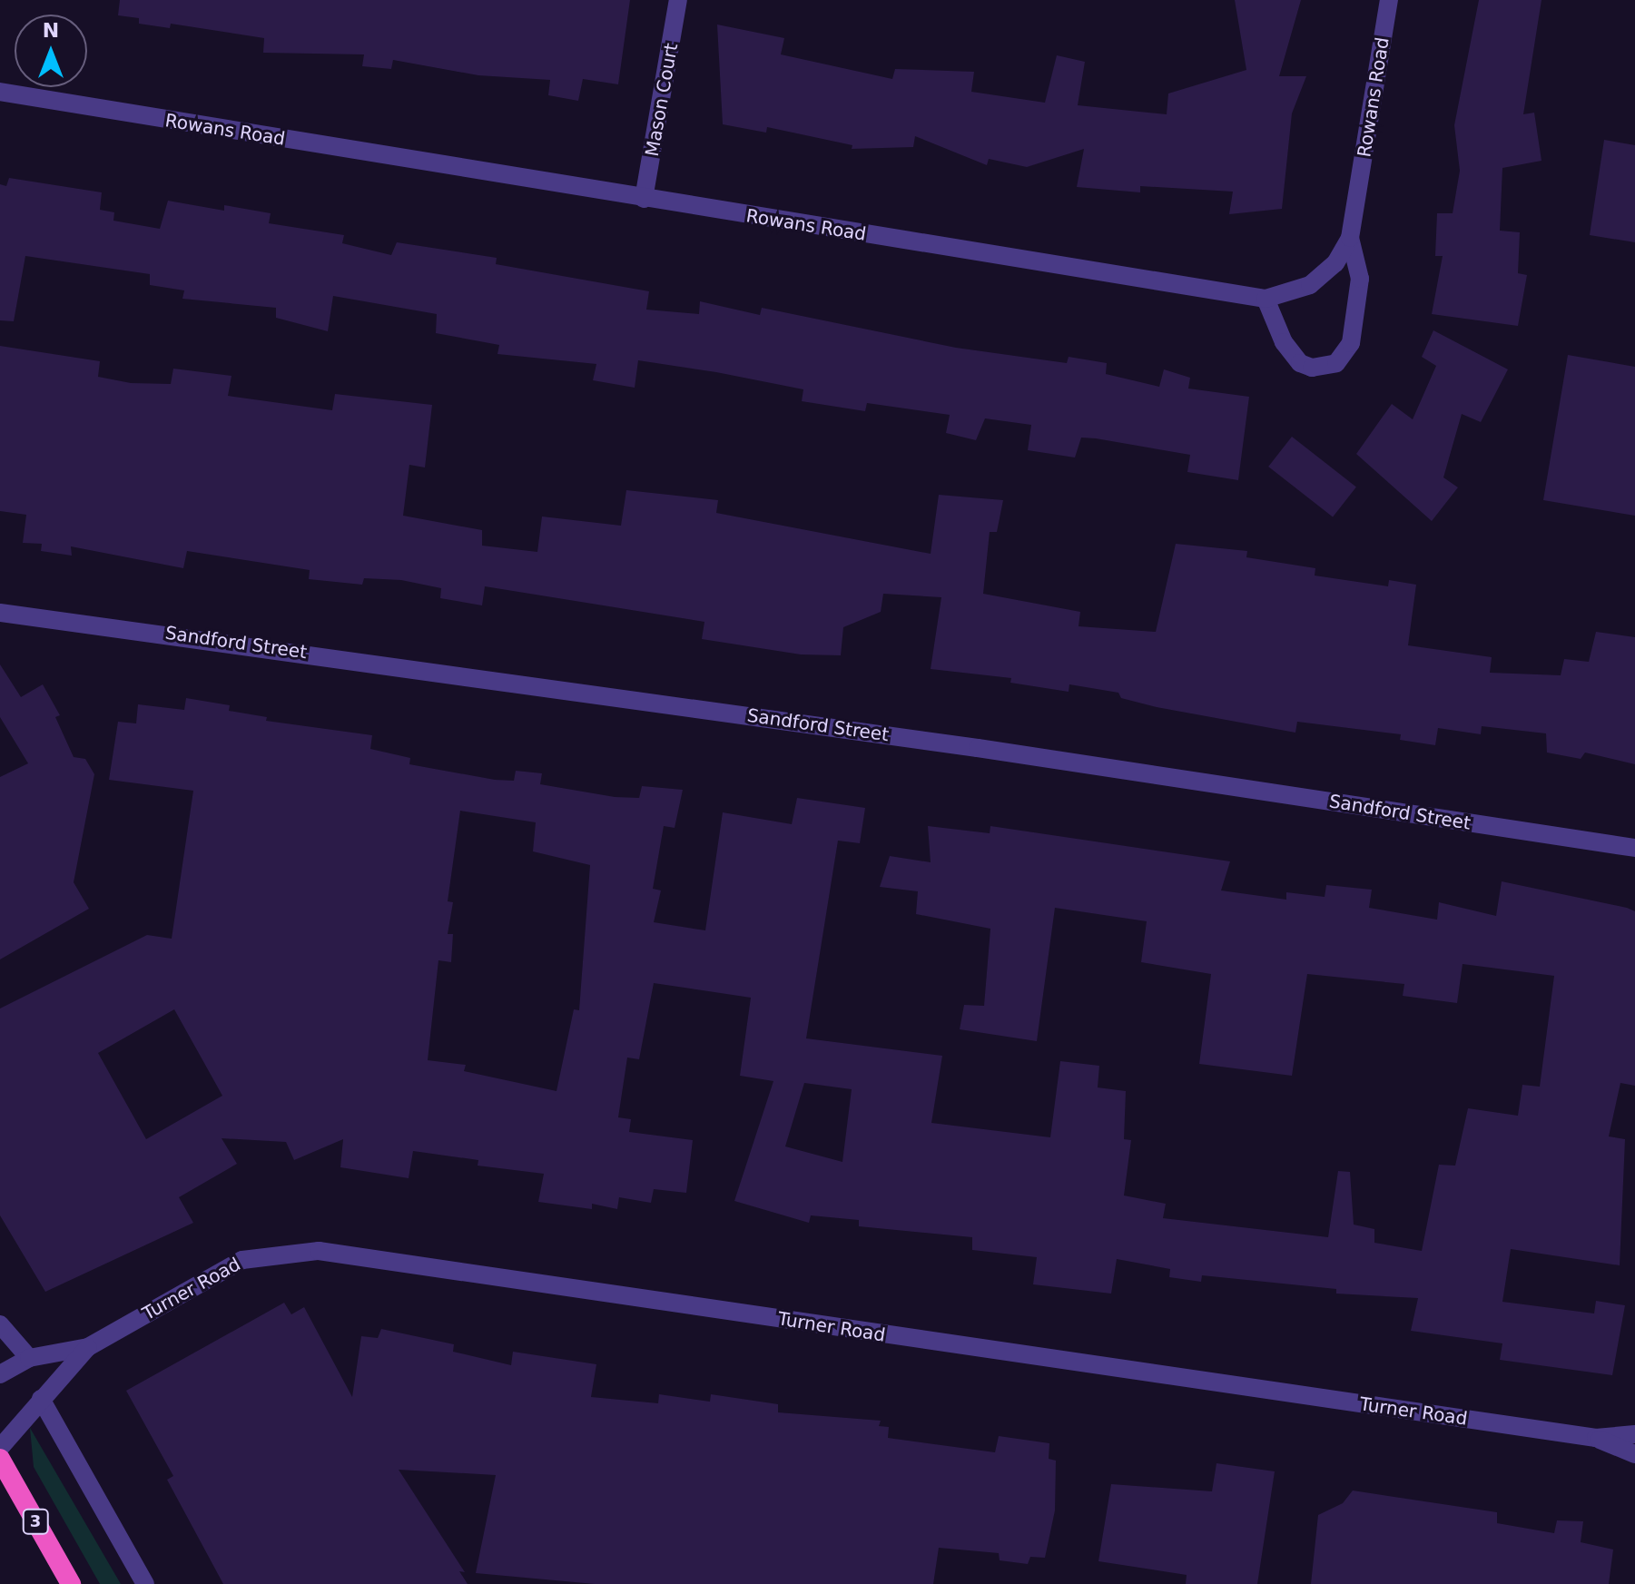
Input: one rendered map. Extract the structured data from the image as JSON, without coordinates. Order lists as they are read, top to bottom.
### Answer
{
  "streets": {
    "highway": ["3"],
    "street": [
      "Rowans Road",
      "Mason Court",
      "Sandford Street",
      "Turner Road"
    ]
  },
  "crossings": [
    ["Rowans Road", "Mason Court"]
  ],
  "north": "top"
}
